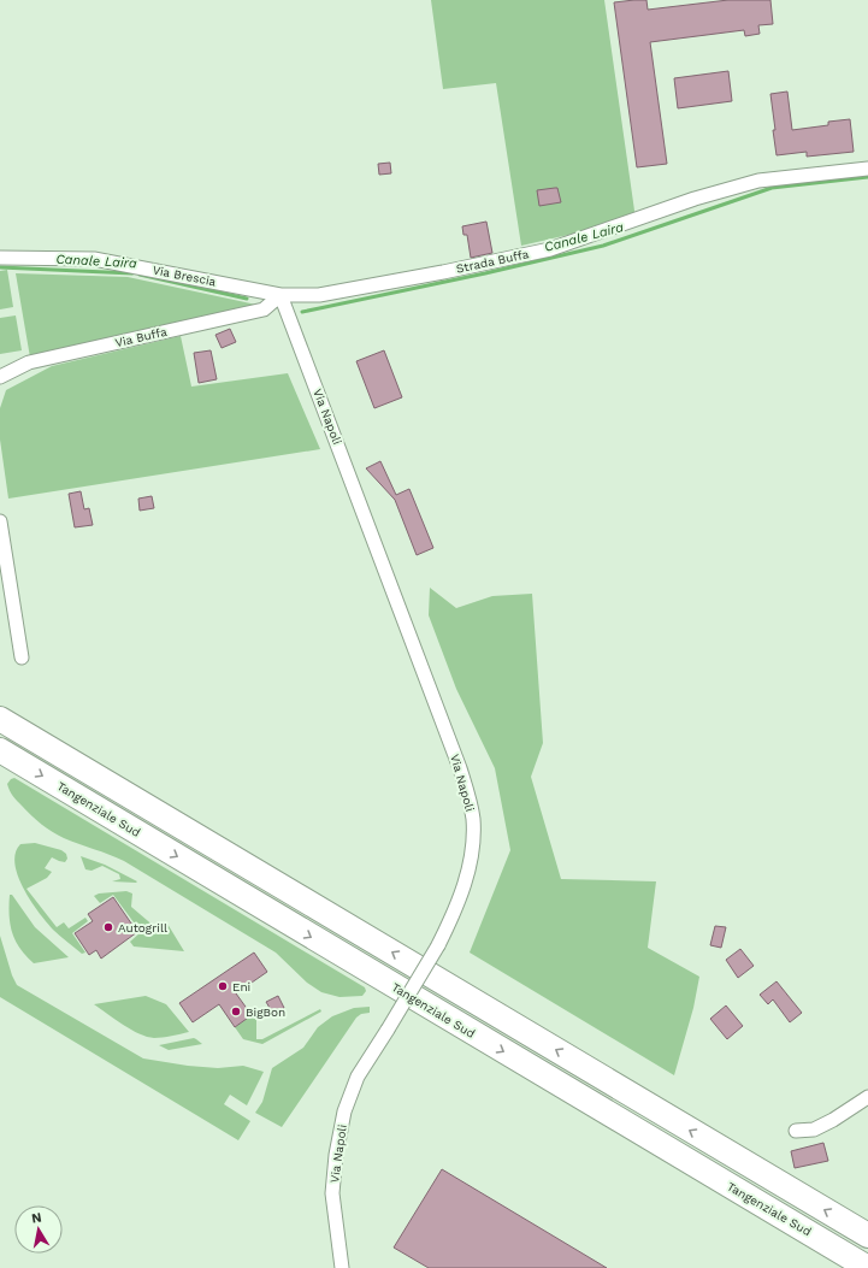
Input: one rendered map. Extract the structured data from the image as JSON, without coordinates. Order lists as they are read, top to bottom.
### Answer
{
  "streets": {
    "highway": ["Tangenziale Sud"],
    "street": [
      "Strada Buffa",
      "Via Brescia",
      "Via Buffa",
      "Via Napoli"
    ]
  },
  "crossings": [
    ["Strada Buffa", "Via Brescia"],
    ["Strada Buffa", "Via Buffa"],
    ["Strada Buffa", "Via Napoli"],
    ["Via Brescia", "Via Buffa"],
    ["Via Brescia", "Via Napoli"],
    ["Via Buffa", "Via Napoli"]
  ],
  "water": ["Canale Laira"],
  "places": ["Autogrill", "Eni", "BigBon"],
  "north": "top"
}
